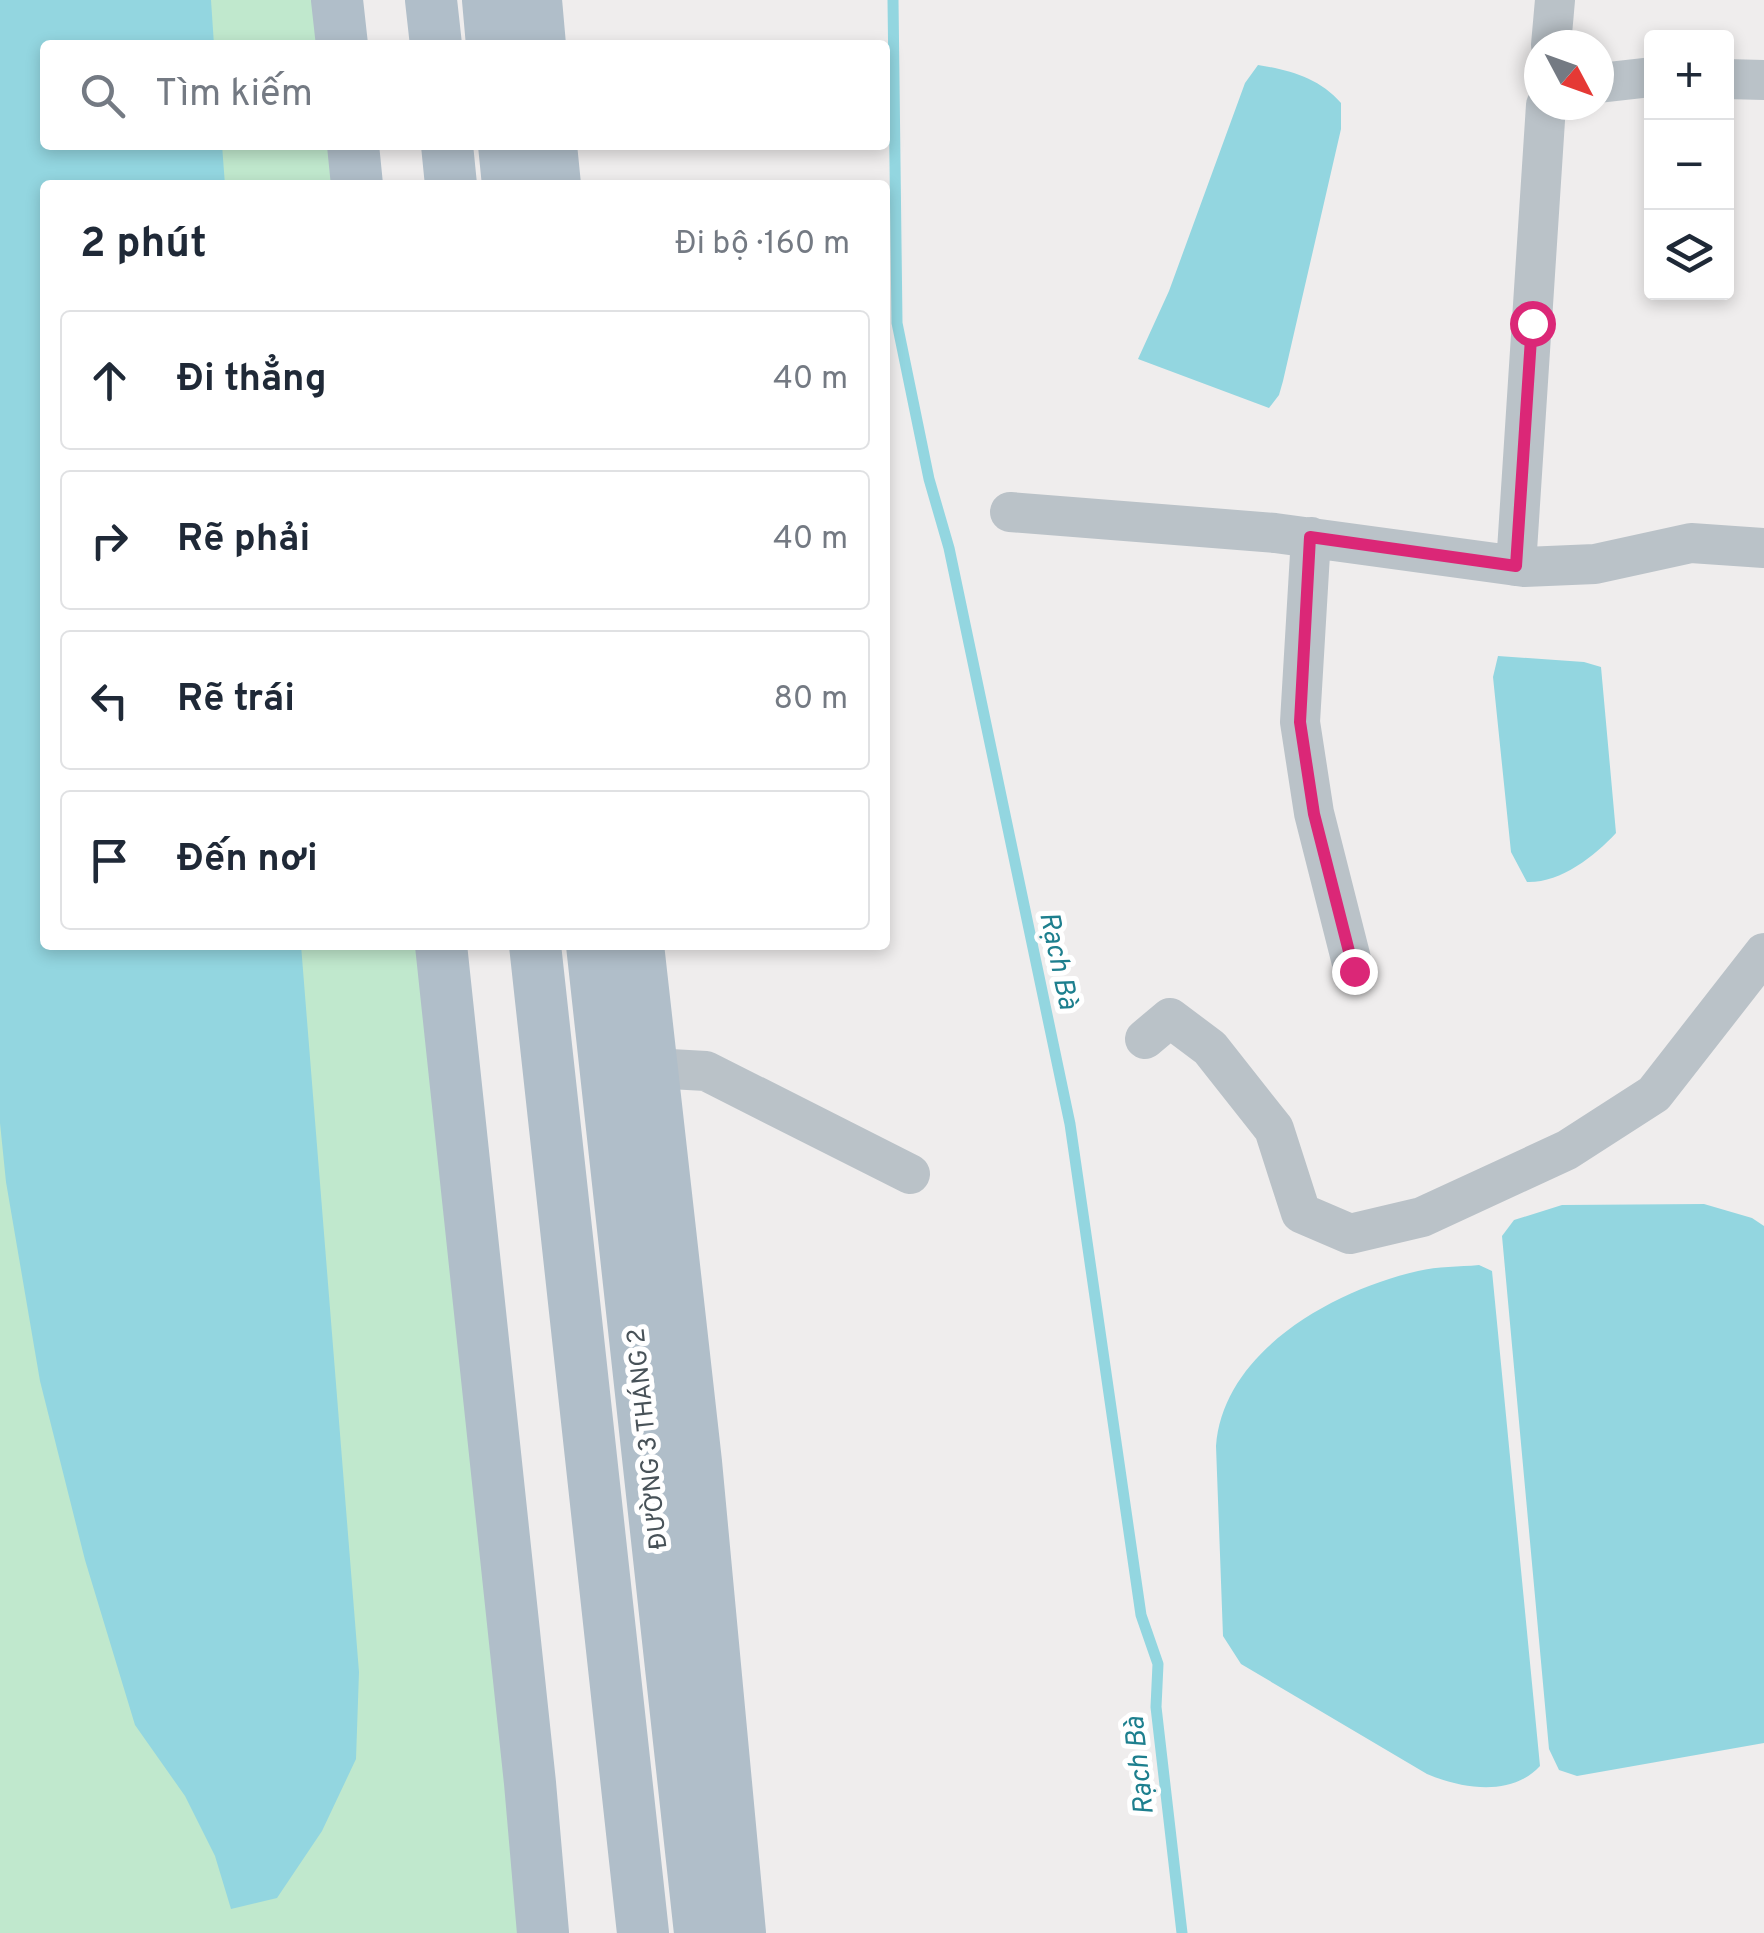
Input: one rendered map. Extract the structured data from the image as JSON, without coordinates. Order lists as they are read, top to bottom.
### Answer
{
  "streets": {
    "main road": ["ĐƯỜNG 3 THÁNG 2"]
  },
  "water": ["Rạch Bà"],
  "north": "bottom right",
  "page": {
    "map_buttons": ["+", "−"],
    "search": "Tìm kiếm",
    "heading": ["2 phút", "Đi bộ · 160 m"],
    "list": [
      ["Đi thẳng", "40 m"],
      ["Rẽ phải", "40 m"],
      ["Rẽ trái", "80 m"],
      "Đến nơi"
    ]
  }
}
